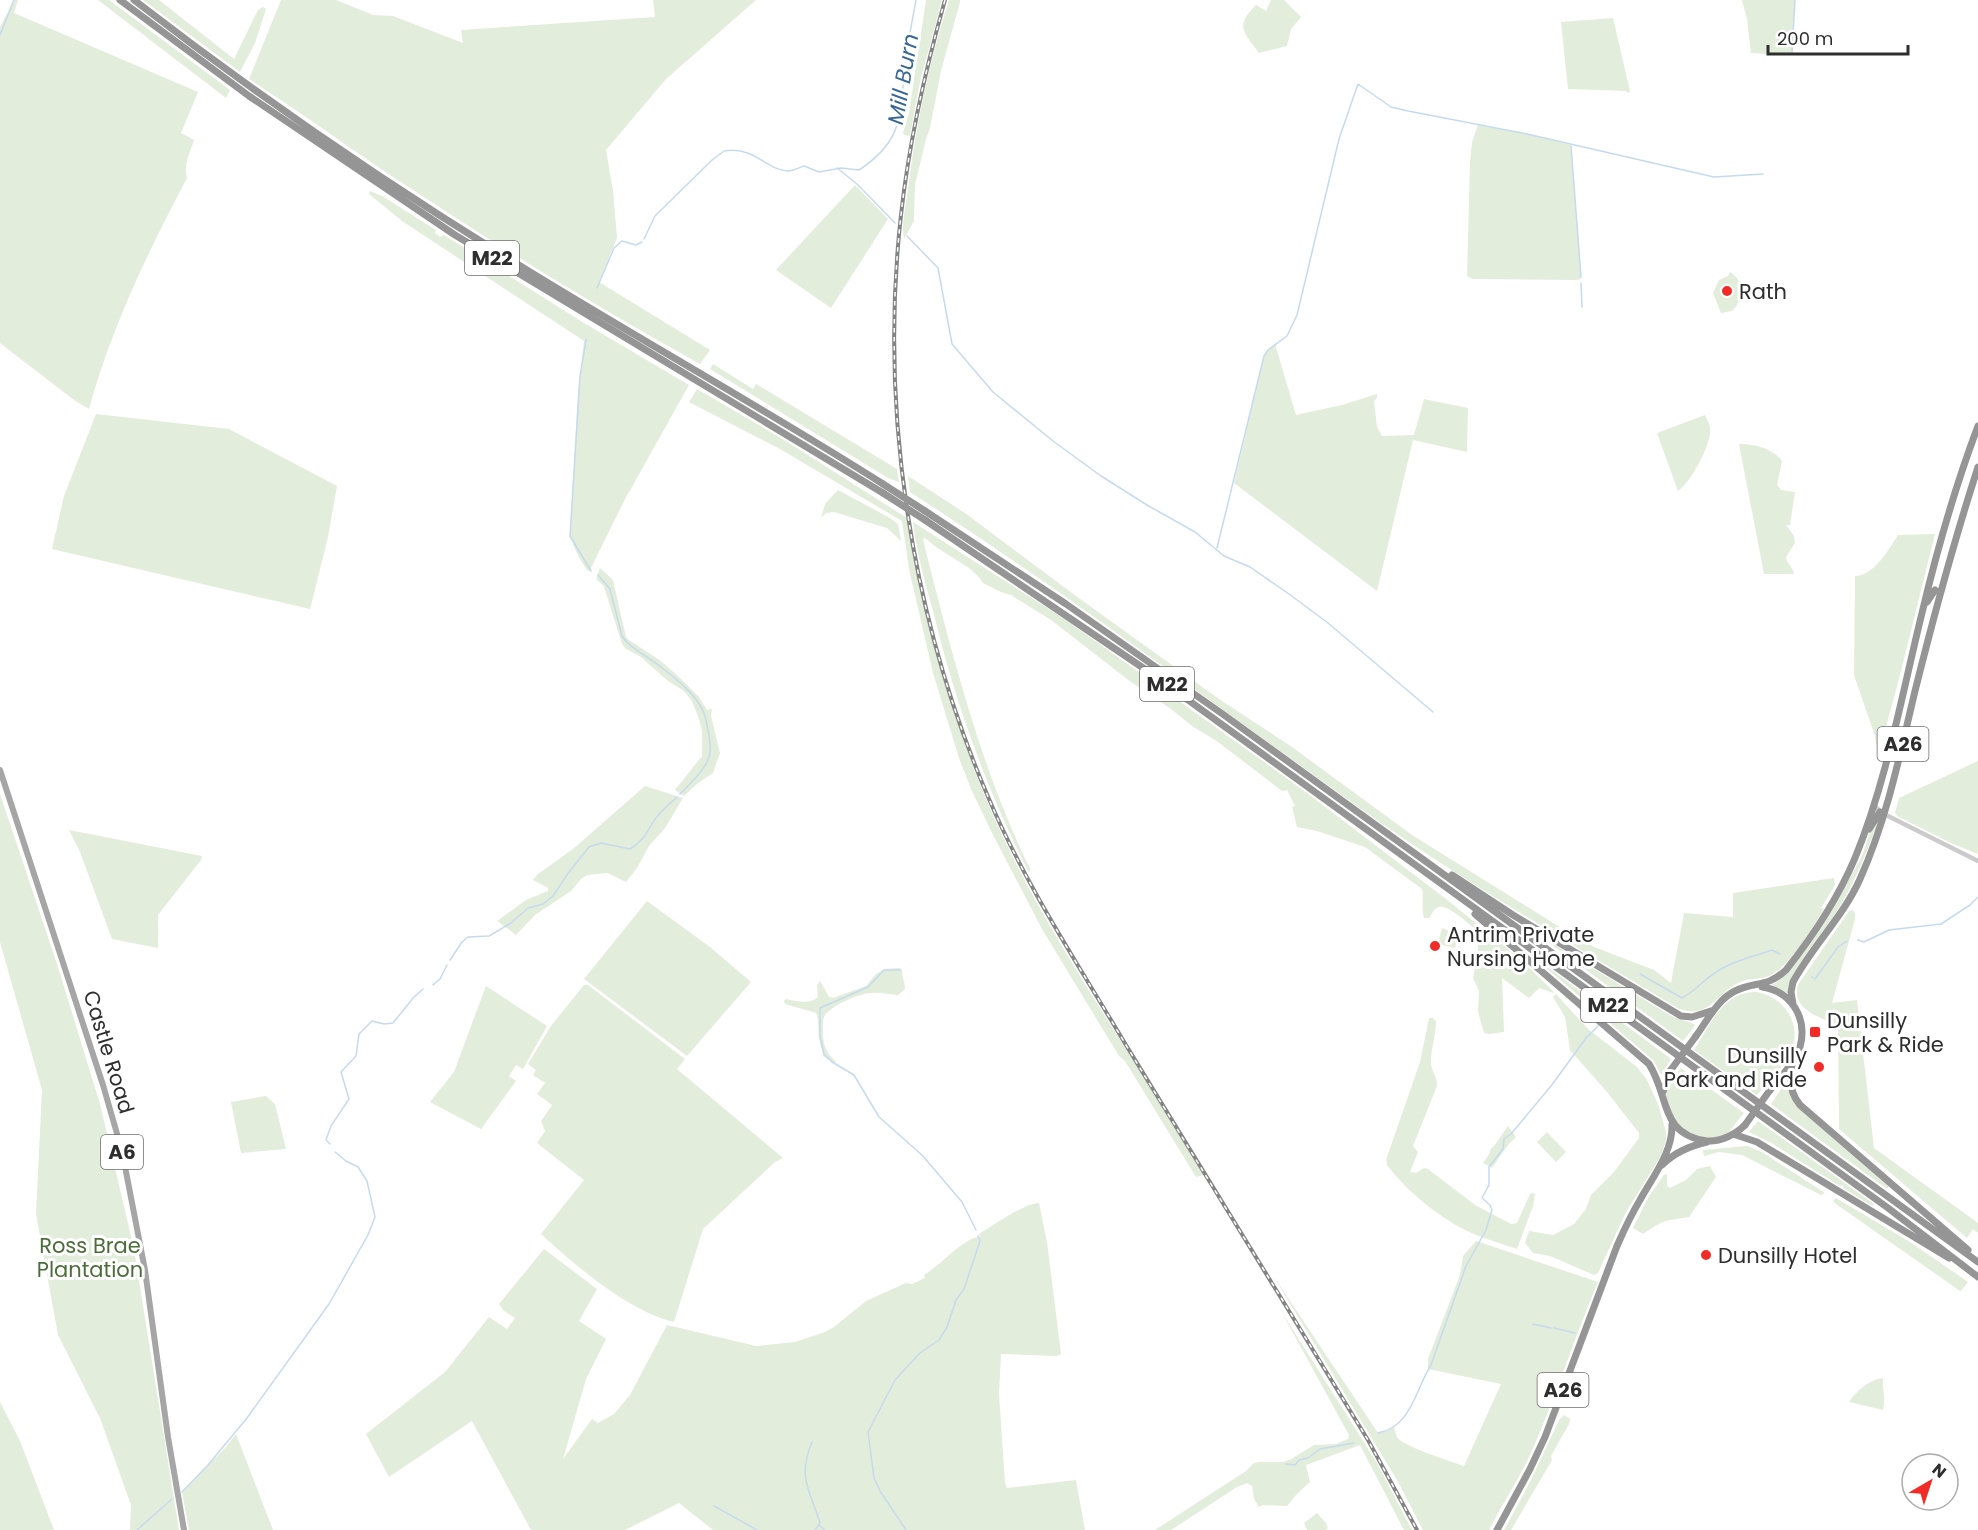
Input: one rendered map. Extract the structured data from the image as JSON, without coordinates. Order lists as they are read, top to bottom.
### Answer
{
  "streets": {
    "highway": ["M22", "A26"],
    "main road": ["Castle Road", "A6"]
  },
  "water": ["Mill Burn"],
  "parks": ["Ross Brae Plantation"],
  "places": {
    "other": [
      "Rath",
      "Antrim Private Nursing Home",
      "Dunsilly Park and Ride",
      "Dunsilly Hotel"
    ],
    "transit": ["Dunsilly Park & Ride"]
  },
  "scale_bar": "200 m",
  "north": "top right"
}
